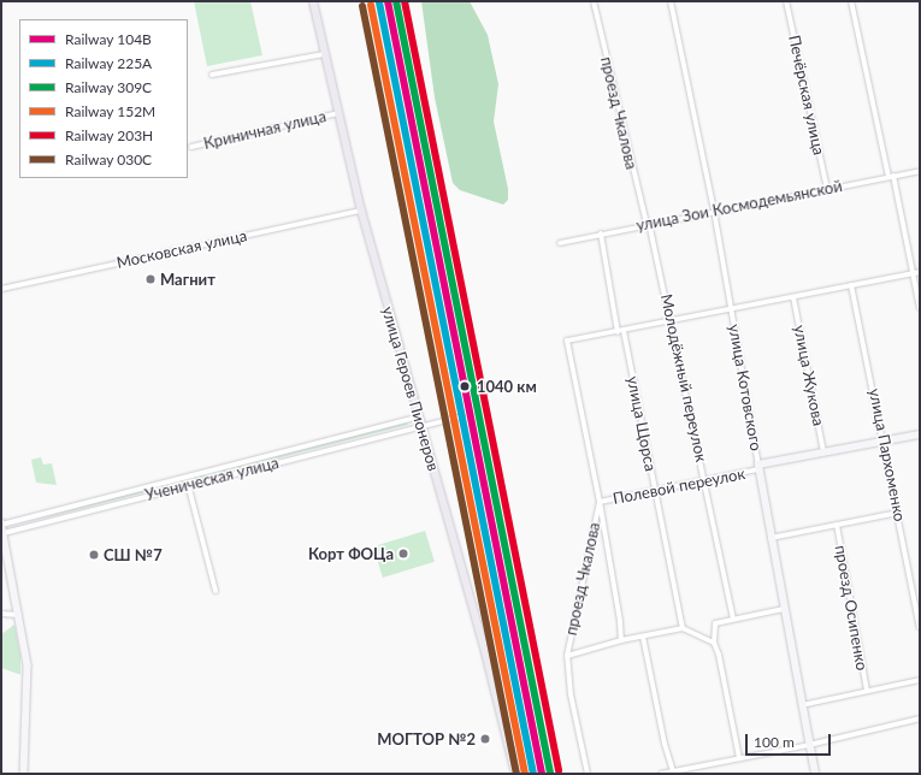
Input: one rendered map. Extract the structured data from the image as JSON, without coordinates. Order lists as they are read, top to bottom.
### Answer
{
  "streets": {
    "main road": ["улица Героев Пионеров"],
    "street": [
      "Печёрская улица",
      "проезд Чкалова",
      "Криничная улица",
      "улица Зои Космодемьянской",
      "Московская улица",
      "улица Жукова",
      "Молодёжный переулок",
      "улица Котовского",
      "улица Щорса",
      "улица Пархоменко",
      "Ученическая улица",
      "Полевой переулок",
      "проезд Осипенко"
    ]
  },
  "crossings": [
    ["Печёрская улица", "улица Зои Космодемьянской"],
    ["проезд Чкалова", "улица Зои Космодемьянской"],
    ["проезд Чкалова", "Молодёжный переулок"],
    ["проезд Чкалова", "Полевой переулок"],
    ["Криничная улица", "улица Героев Пионеров"],
    ["улица Зои Космодемьянской", "Молодёжный переулок"],
    ["улица Зои Космодемьянской", "улица Котовского"],
    ["Московская улица", "улица Героев Пионеров"],
    ["улица Жукова", "Полевой переулок"],
    ["Молодёжный переулок", "Полевой переулок"],
    ["улица Котовского", "Полевой переулок"],
    ["улица Героев Пионеров", "Ученическая улица"],
    ["улица Щорса", "Полевой переулок"],
    ["улица Пархоменко", "Полевой переулок"]
  ],
  "places": [
    "Магнит",
    "1040 км",
    "Корт ФОЦа",
    "СШ №7",
    "МОГТОР №2"
  ],
  "lines": [
    "rail line 104В",
    "rail line 309С",
    "rail line 203Н",
    "rail line 225А",
    "rail line 152М",
    "rail line 030C"
  ],
  "legend": [
    "Railway 104В",
    "Railway 225А",
    "Railway 309С",
    "Railway 152М",
    "Railway 203Н",
    "Railway 030C"
  ],
  "scale_bar": "100 m"
}
